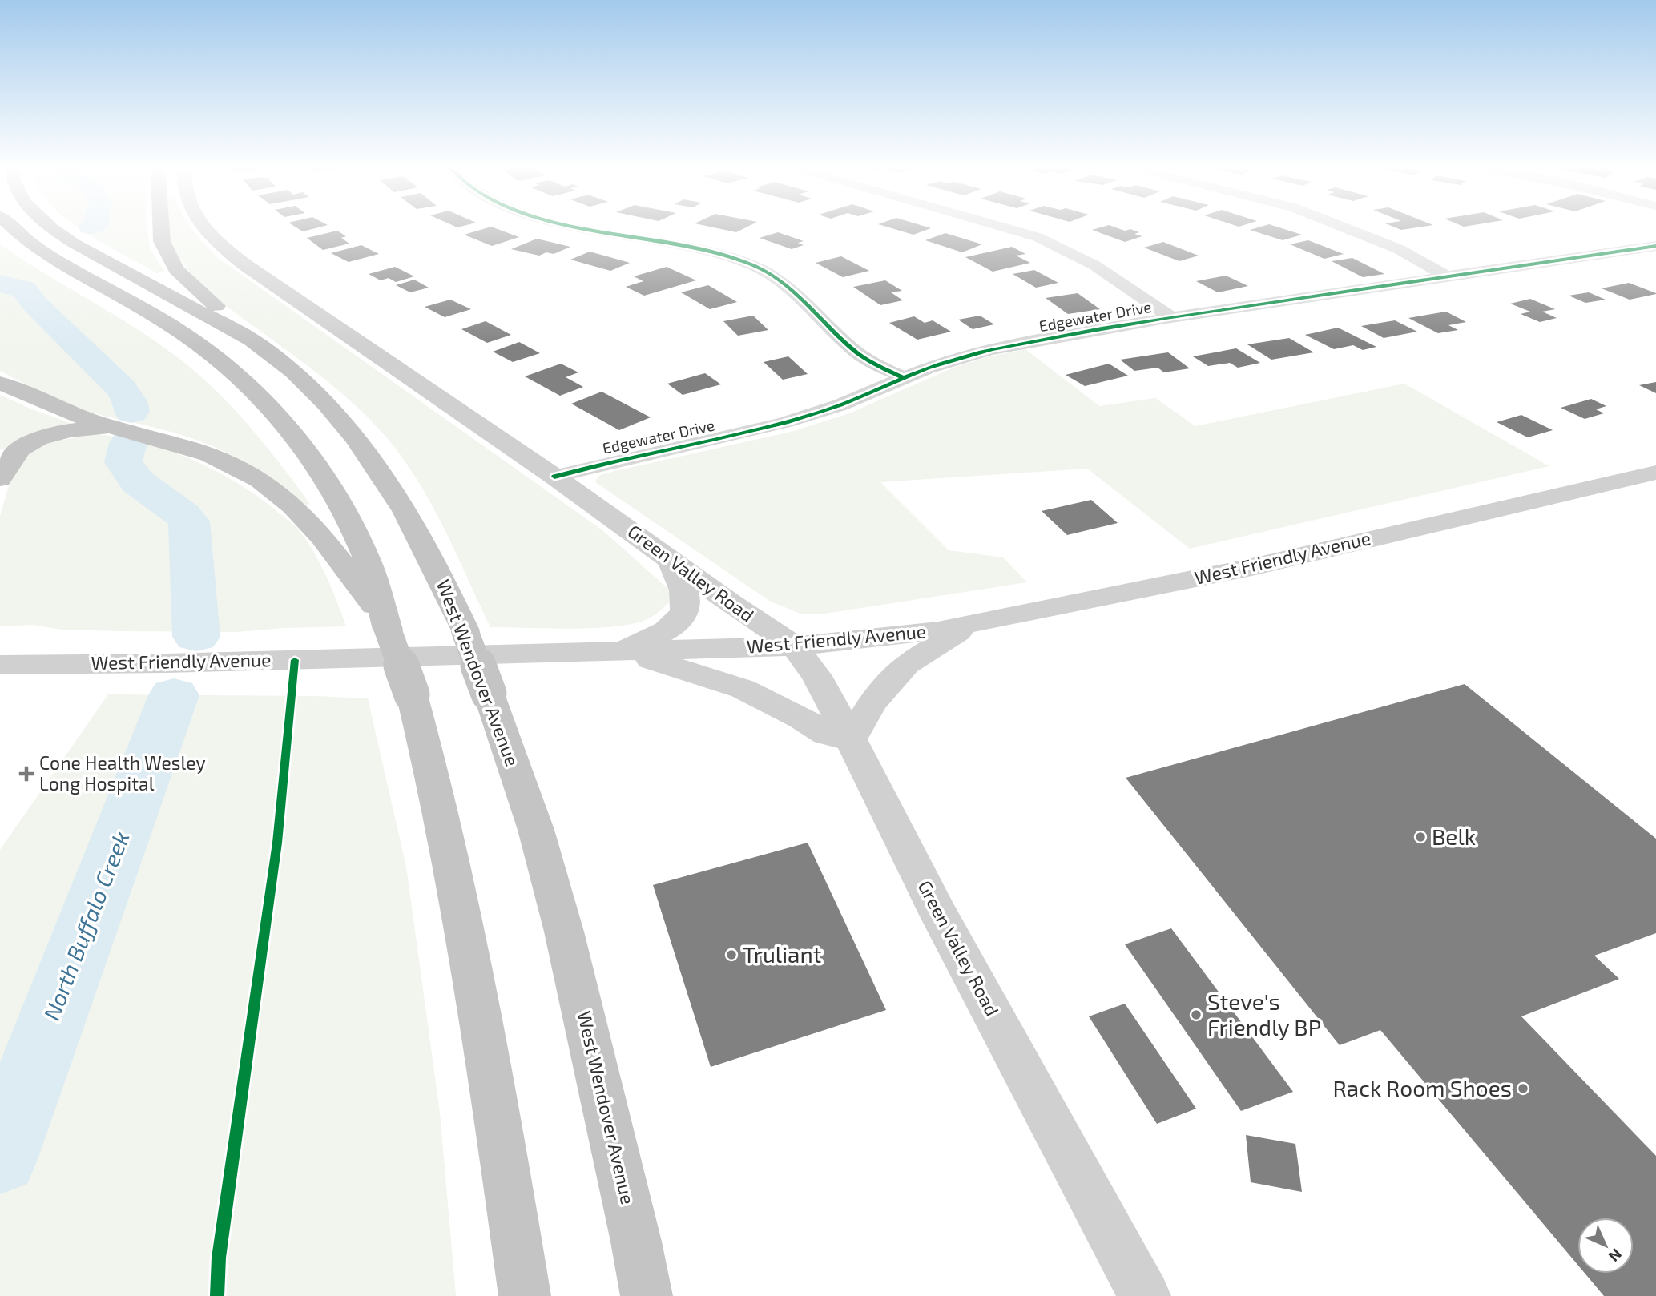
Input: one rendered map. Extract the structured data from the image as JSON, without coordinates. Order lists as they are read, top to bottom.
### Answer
{
  "streets": {
    "highway": ["West Wendover Avenue"],
    "main road": ["West Friendly Avenue", "Green Valley Road"],
    "street": ["Edgewater Drive"]
  },
  "crossings": [
    ["Edgewater Drive", "Green Valley Road"],
    ["West Friendly Avenue", "Green Valley Road"]
  ],
  "water": ["North Buffalo Creek"],
  "places": {
    "health": ["Cone Health Wesley Long Hospital"],
    "other": [
      "Belk",
      "Truliant",
      "Steve's Friendly BP",
      "Rack Room Shoes"
    ]
  },
  "north": "bottom right"
}
